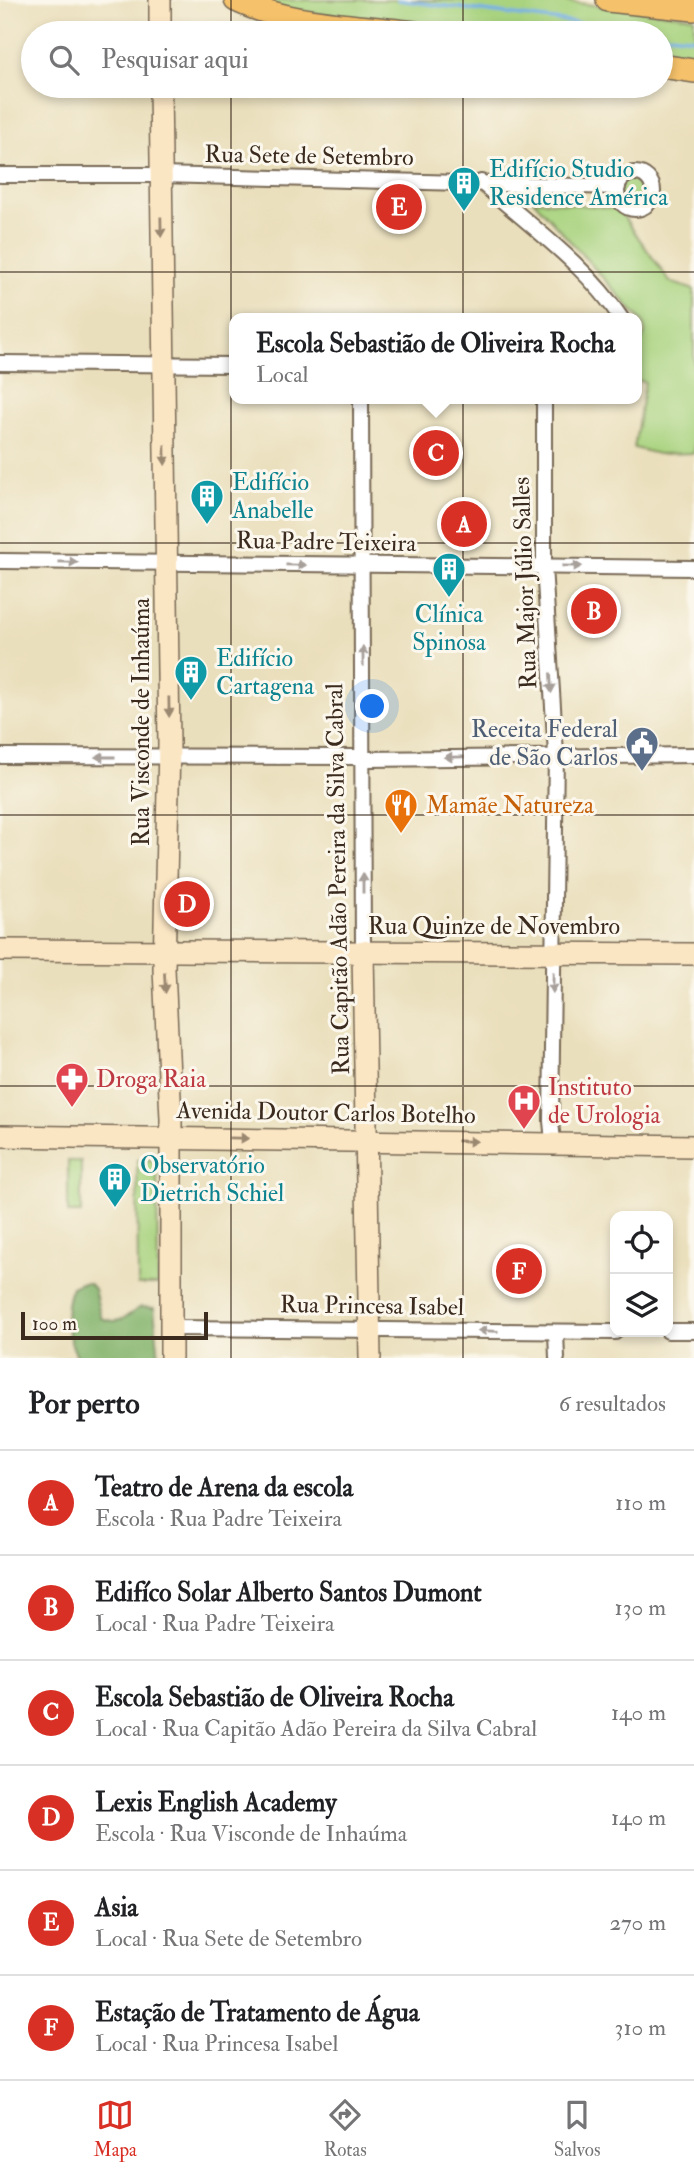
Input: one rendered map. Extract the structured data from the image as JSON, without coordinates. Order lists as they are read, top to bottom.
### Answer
{
  "streets": {
    "main road": [
      "Rua Visconde de Inhaúma",
      "Rua Capitão Adão Pereira da Silva Cabral",
      "Rua Quinze de Novembro",
      "Avenida Doutor Carlos Botelho"
    ],
    "street": [
      "Rua Sete de Setembro",
      "Rua Padre Teixeira",
      "Rua Major Júlio Salles",
      "Rua Princesa Isabel"
    ]
  },
  "crossings": [
    ["Rua Sete de Setembro", "Rua Visconde de Inhaúma"],
    ["Rua Padre Teixeira", "Rua Major Júlio Salles"],
    ["Rua Padre Teixeira", "Rua Visconde de Inhaúma"],
    ["Rua Padre Teixeira", "Rua Capitão Adão Pereira da Silva Cabral"],
    ["Rua Major Júlio Salles", "Rua Quinze de Novembro"],
    ["Rua Major Júlio Salles", "Avenida Doutor Carlos Botelho"],
    ["Rua Visconde de Inhaúma", "Rua Quinze de Novembro"],
    ["Rua Visconde de Inhaúma", "Avenida Doutor Carlos Botelho"],
    ["Rua Visconde de Inhaúma", "Rua Princesa Isabel"],
    ["Rua Capitão Adão Pereira da Silva Cabral", "Rua Quinze de Novembro"],
    ["Rua Capitão Adão Pereira da Silva Cabral", "Avenida Doutor Carlos Botelho"],
    ["Rua Capitão Adão Pereira da Silva Cabral", "Rua Princesa Isabel"]
  ],
  "one_way": [
    "Rua Padre Teixeira",
    "Rua Major Júlio Salles",
    "Rua Visconde de Inhaúma",
    "Rua Capitão Adão Pereira da Silva Cabral",
    "Avenida Doutor Carlos Botelho",
    "Rua Princesa Isabel"
  ],
  "places": {
    "building": [
      "Edifício Studio Residence América",
      "Edifício Anabelle",
      "Clínica Spinosa",
      "Edifício Cartagena",
      "Observatório Dietrich Schiel"
    ],
    "public building": ["Receita Federal de São Carlos"],
    "restaurant": ["Mamãe Natureza"],
    "pharmacy": ["Droga Raia"],
    "hospital": ["Instituto de Urologia"]
  },
  "scale_bar": "100 m",
  "page": {
    "search": "Pesquisar aqui",
    "pins": [
      "E",
      "C",
      "A",
      "B",
      "D",
      "F"
    ],
    "popup": ["Escola Sebastião de Oliveira Rocha", "Local"],
    "scale": "100 m",
    "heading": ["Por perto", "6 resultados"],
    "list": [
      {
        "mark": "A",
        "name": "Teatro de Arena da escola",
        "note": "Escola · Rua Padre Teixeira",
        "value": "110 m"
      },
      {
        "mark": "B",
        "name": "Edifíco Solar Alberto Santos Dumont",
        "note": "Local · Rua Padre Teixeira",
        "value": "130 m"
      },
      {
        "mark": "C",
        "name": "Escola Sebastião de Oliveira Rocha",
        "note": "Local · Rua Capitão Adão Pereira da Silva Cabral",
        "value": "140 m"
      },
      {
        "mark": "D",
        "name": "Lexis English Academy",
        "note": "Escola · Rua Visconde de Inhaúma",
        "value": "140 m"
      },
      {
        "mark": "E",
        "name": "Asia",
        "note": "Local · Rua Sete de Setembro",
        "value": "270 m"
      },
      {
        "mark": "F",
        "name": "Estação de Tratamento de Água",
        "note": "Local · Rua Princesa Isabel",
        "value": "310 m"
      }
    ],
    "nav": ["Mapa", "Rotas", "Salvos"]
  }
}
